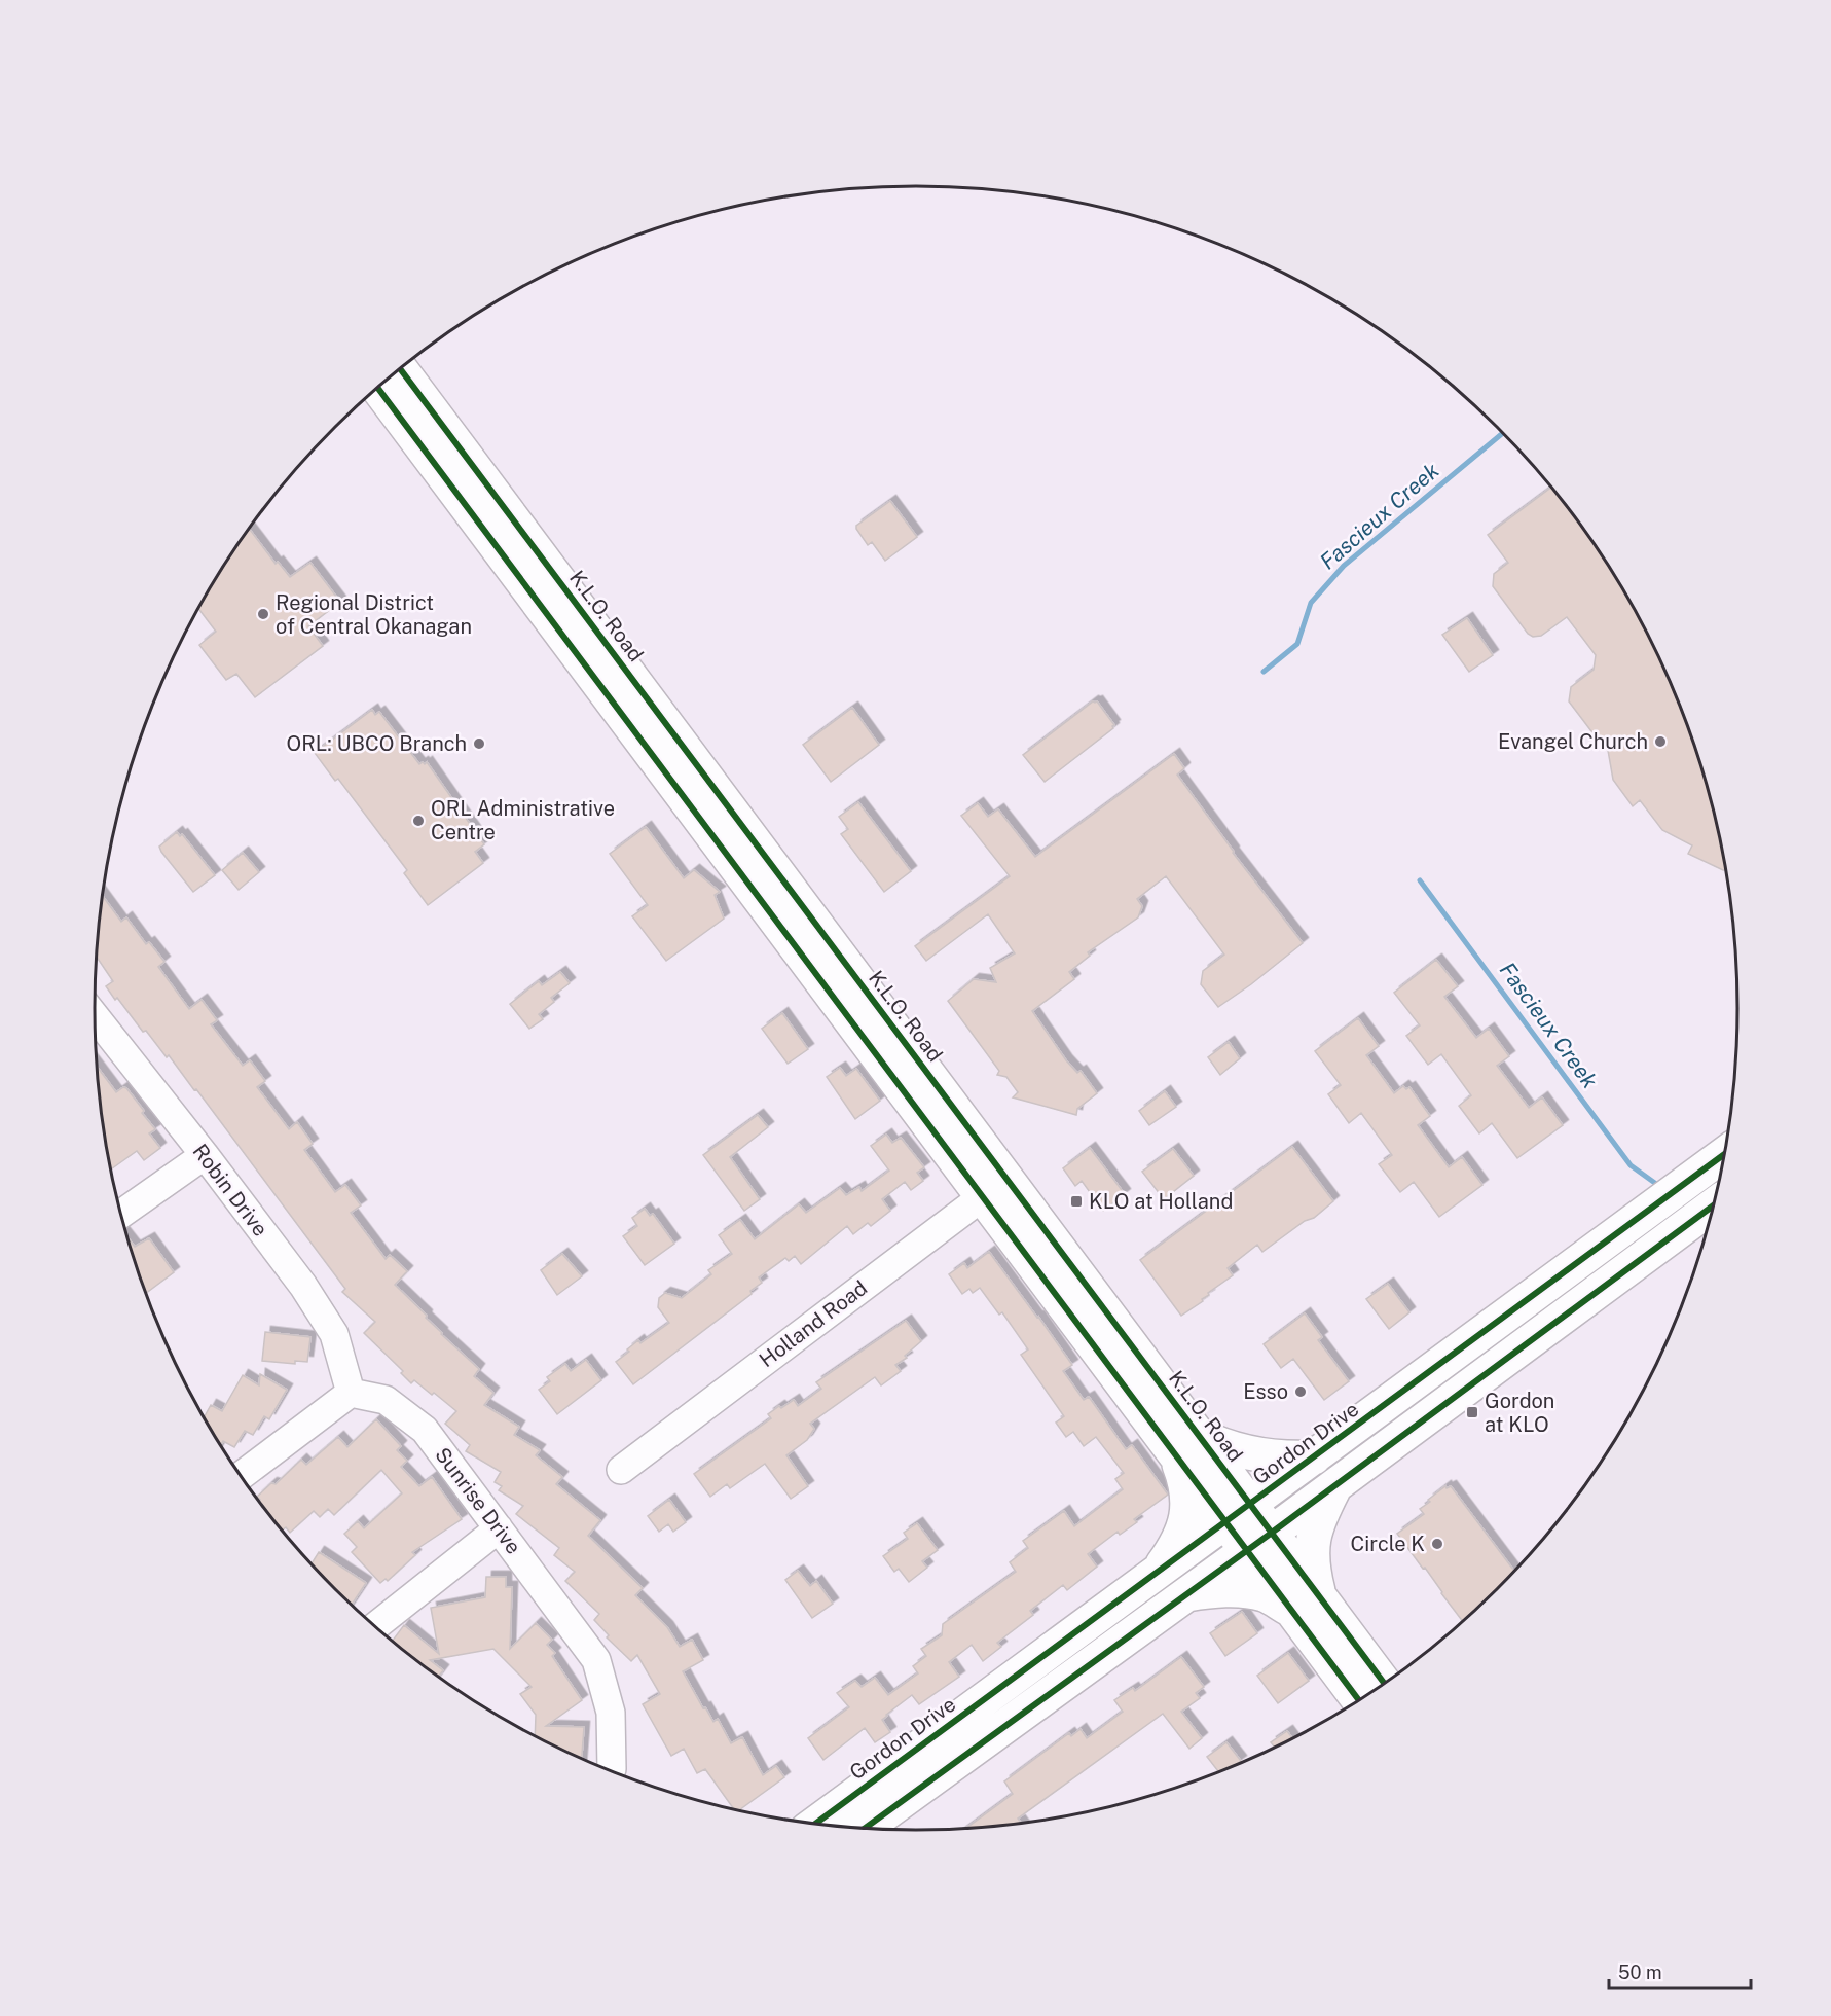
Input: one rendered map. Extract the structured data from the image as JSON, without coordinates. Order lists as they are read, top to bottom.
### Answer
{
  "streets": {
    "main road": ["K.L.O. Road", "Gordon Drive"],
    "street": ["Robin Drive", "Holland Road", "Sunrise Drive"]
  },
  "crossings": [
    ["K.L.O. Road", "Holland Road"],
    ["K.L.O. Road", "Gordon Drive"],
    ["Robin Drive", "Sunrise Drive"]
  ],
  "water": ["Fascieux Creek"],
  "places": {
    "other": [
      "Regional District of Central Okanagan",
      "Evangel Church",
      "ORL: UBCO Branch",
      "ORL Administrative Centre",
      "Esso",
      "Circle K"
    ],
    "transit": ["KLO at Holland", "Gordon at KLO"]
  },
  "scale_bar": "50 m"
}
